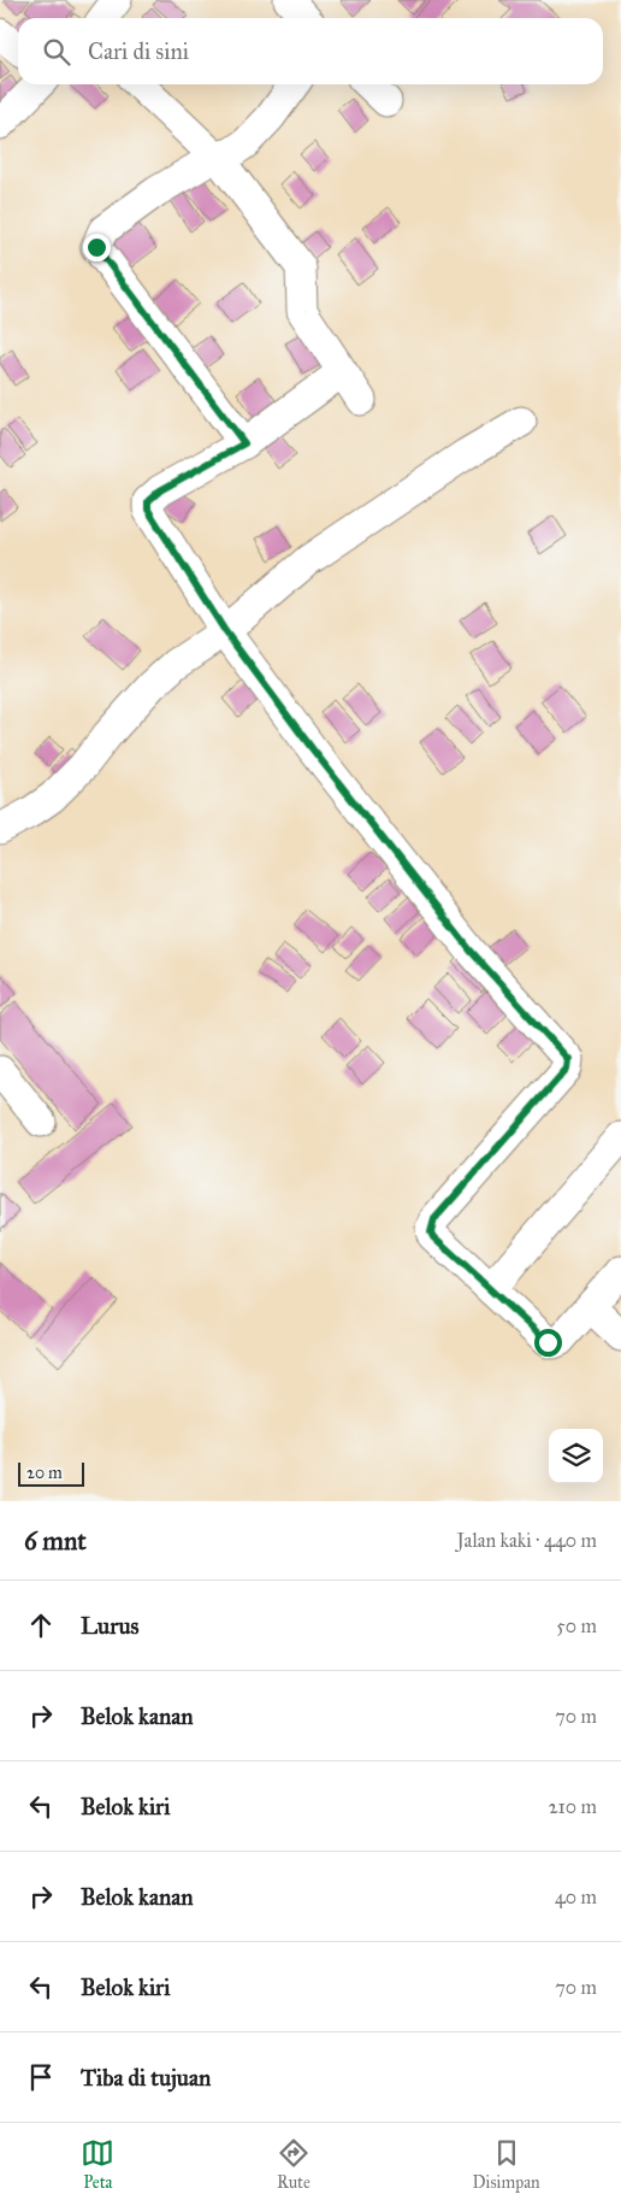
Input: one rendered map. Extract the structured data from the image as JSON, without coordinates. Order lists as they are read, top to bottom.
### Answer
{
  "scale_bar": "20 m",
  "page": {
    "search": "Cari di sini",
    "scale": "20 m",
    "heading": ["6 mnt", "Jalan kaki · 440 m"],
    "list": [
      ["Lurus", "50 m"],
      ["Belok kanan", "70 m"],
      ["Belok kiri", "210 m"],
      ["Belok kanan", "40 m"],
      ["Belok kiri", "70 m"],
      "Tiba di tujuan"
    ],
    "nav": ["Peta", "Rute", "Disimpan"]
  }
}
